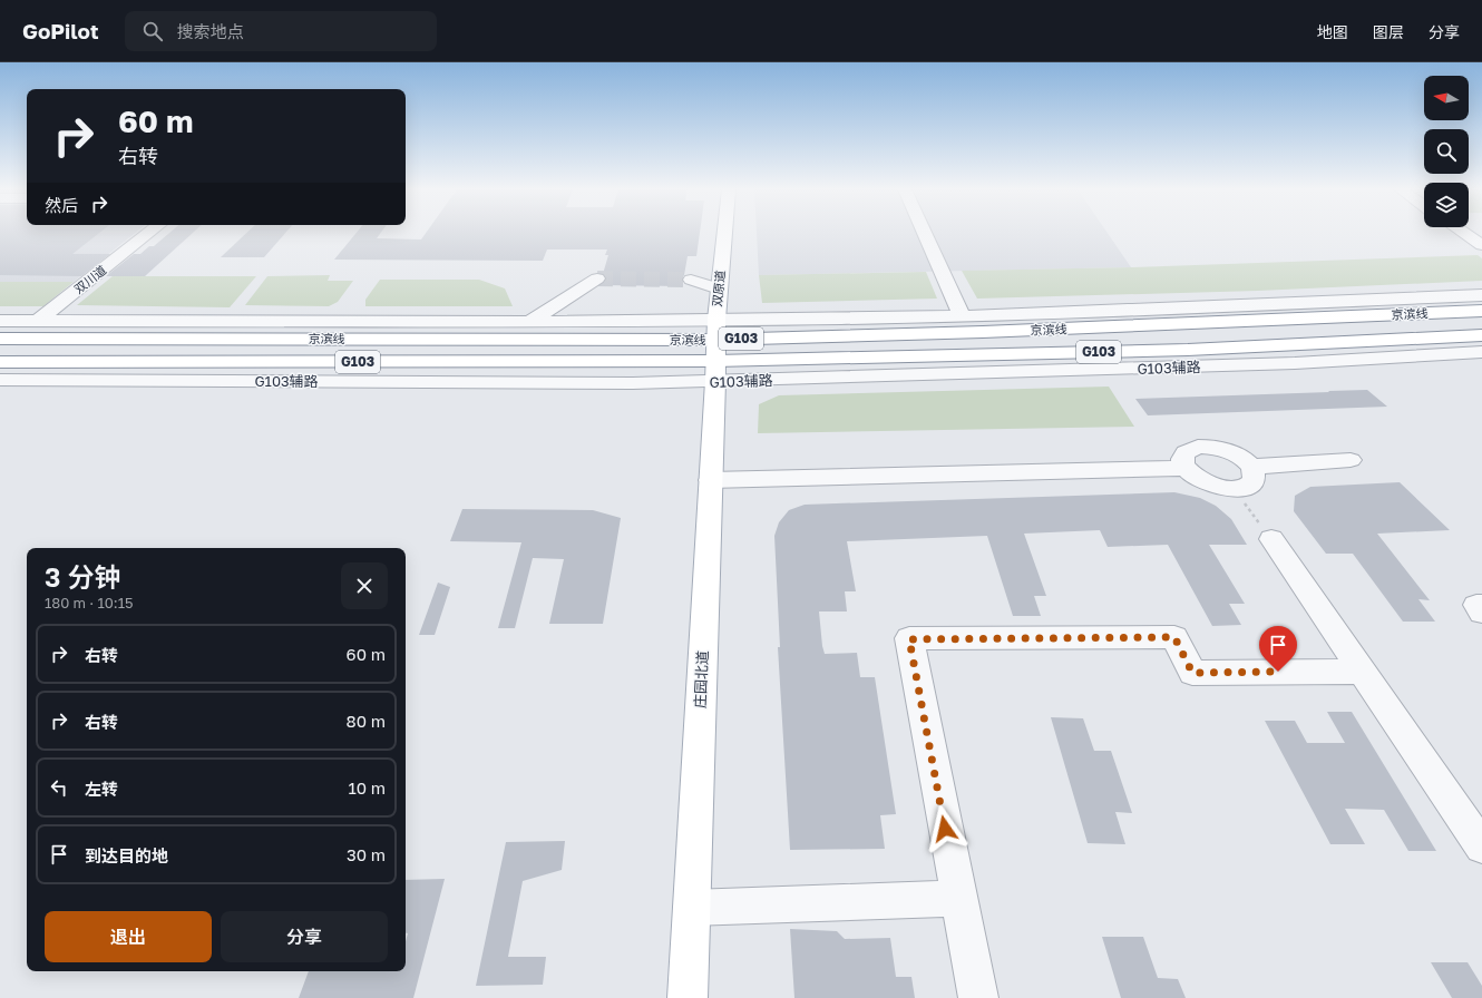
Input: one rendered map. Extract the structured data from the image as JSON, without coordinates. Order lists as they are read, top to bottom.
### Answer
{
  "streets": {
    "main road": [
      "双原道",
      "京滨线",
      "G103",
      "庄园北道"
    ],
    "street": ["双川道", "G103辅路"]
  },
  "crossings": [
    ["双原道", "京滨线"],
    ["双原道", "G103辅路"],
    ["双原道", "庄园北道"],
    ["京滨线", "G103辅路"],
    ["京滨线", "庄园北道"],
    ["G103辅路", "庄园北道"]
  ],
  "north": "left",
  "page": {
    "header": "GoPilot",
    "search": "搜索地点",
    "nav": ["地图", "图层", "分享"],
    "turn": ["60 m", "右转"],
    "then": "然后",
    "heading": ["3 分钟", "180 m · 10:15"],
    "list": [
      {
        "name": "右转",
        "value": "60 m"
      },
      {
        "name": "右转",
        "value": "80 m"
      },
      {
        "name": "左转",
        "value": "10 m"
      },
      {
        "name": "到达目的地",
        "value": "30 m"
      }
    ],
    "buttons": ["退出", "分享"]
  }
}
